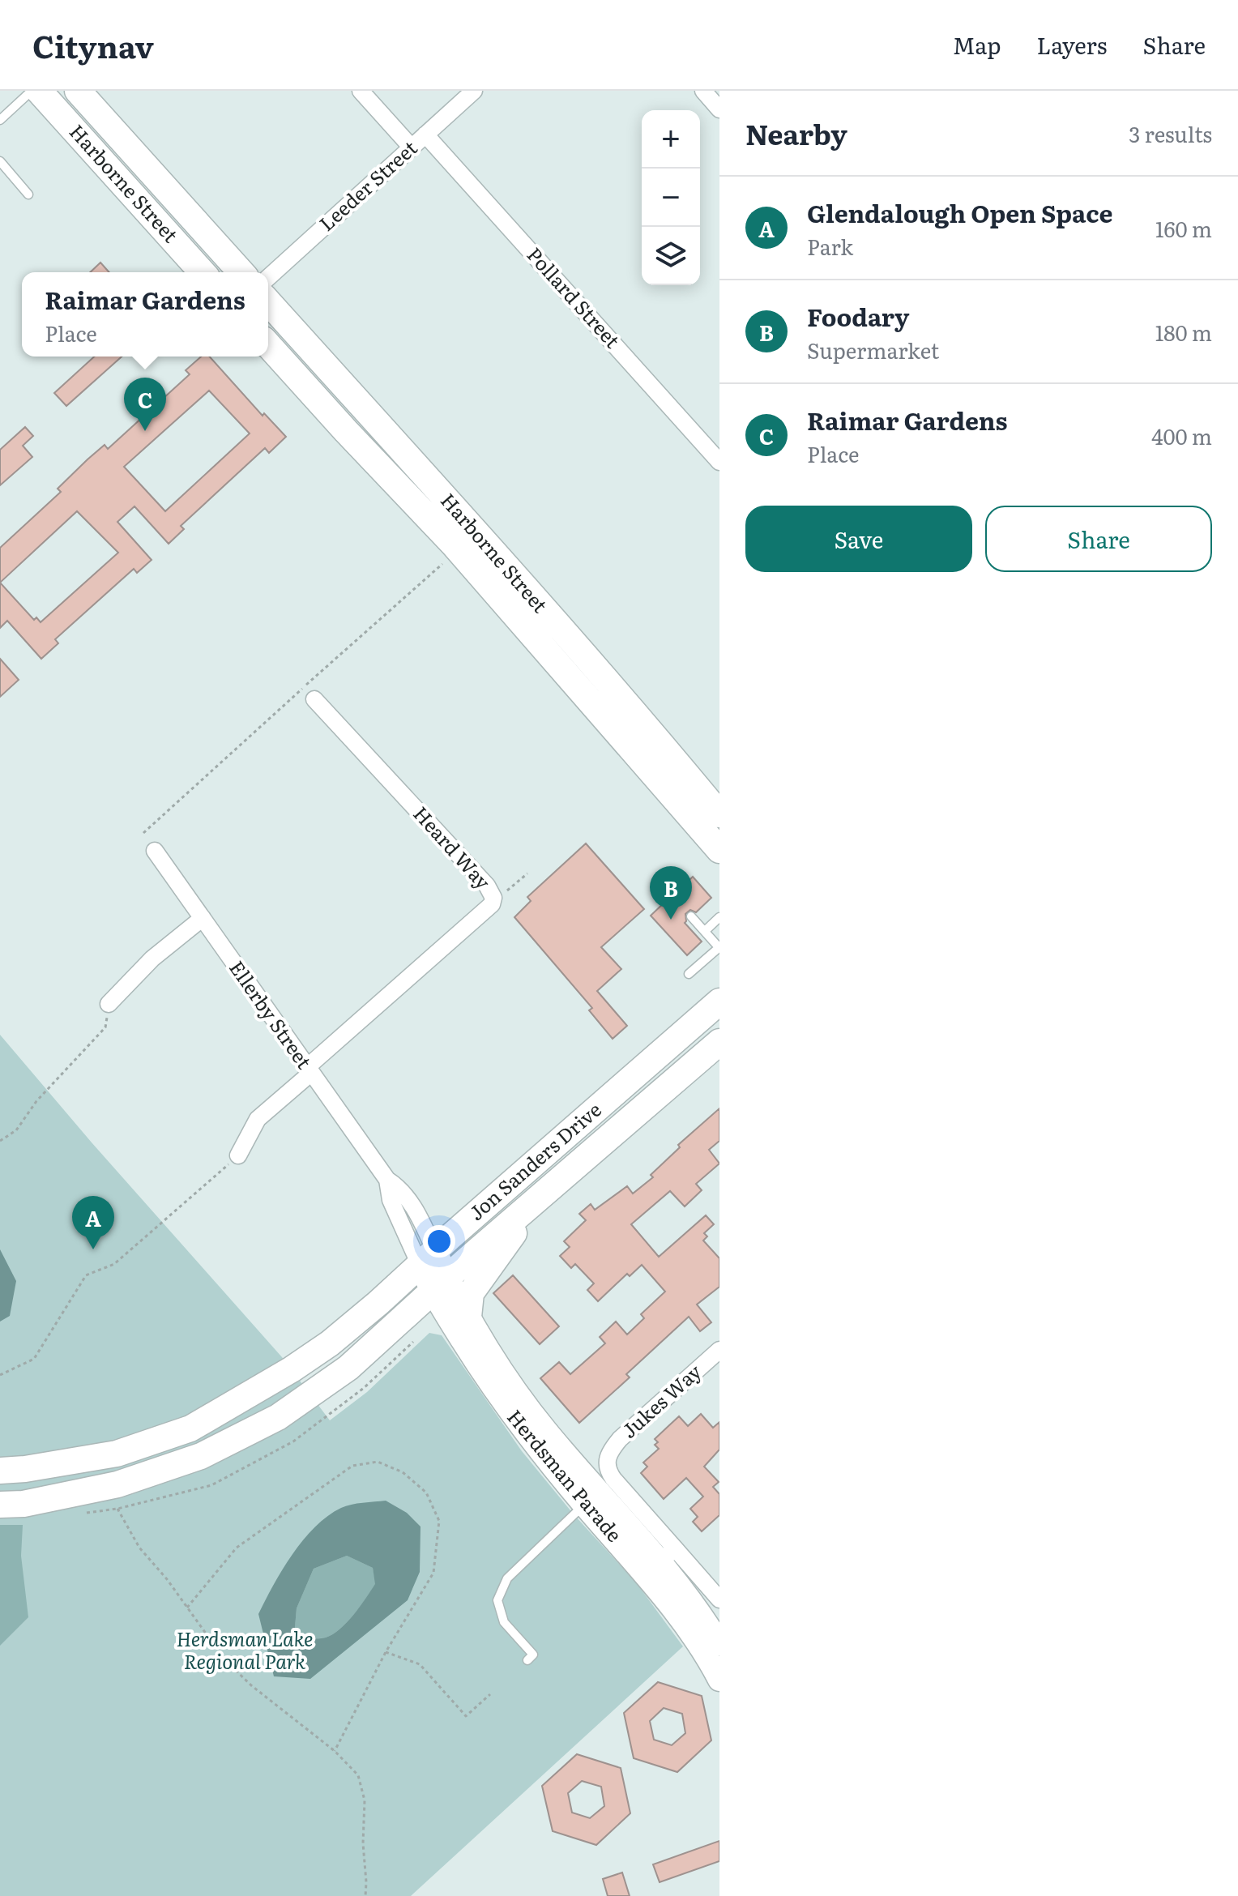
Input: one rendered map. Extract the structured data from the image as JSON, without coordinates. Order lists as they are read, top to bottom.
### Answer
{
  "streets": {
    "main road": ["Harborne Street", "Jon Sanders Drive", "Herdsman Parade"],
    "street": [
      "Leeder Street",
      "Pollard Street",
      "Heard Way",
      "Ellerby Street",
      "Jukes Way"
    ]
  },
  "crossings": [
    ["Leeder Street", "Pollard Street"],
    ["Heard Way", "Ellerby Street"],
    ["Ellerby Street", "Jon Sanders Drive"],
    ["Ellerby Street", "Herdsman Parade"],
    ["Jon Sanders Drive", "Herdsman Parade"],
    ["Jukes Way", "Herdsman Parade"]
  ],
  "parks": ["Herdsman Lake Regional Park"],
  "page": {
    "header": "Citynav",
    "nav": ["Map", "Layers", "Share"],
    "heading": ["Nearby", "3 results"],
    "map_buttons": ["+", "−"],
    "list": [
      {
        "mark": "A",
        "name": "Glendalough Open Space",
        "note": "Park",
        "value": "160 m"
      },
      {
        "mark": "B",
        "name": "Foodary",
        "note": "Supermarket",
        "value": "180 m"
      },
      {
        "mark": "C",
        "name": "Raimar Gardens",
        "note": "Place",
        "value": "400 m"
      }
    ],
    "popup": ["Raimar Gardens", "Place"],
    "pins": ["C", "B", "A"],
    "buttons": ["Save", "Share"]
  }
}
